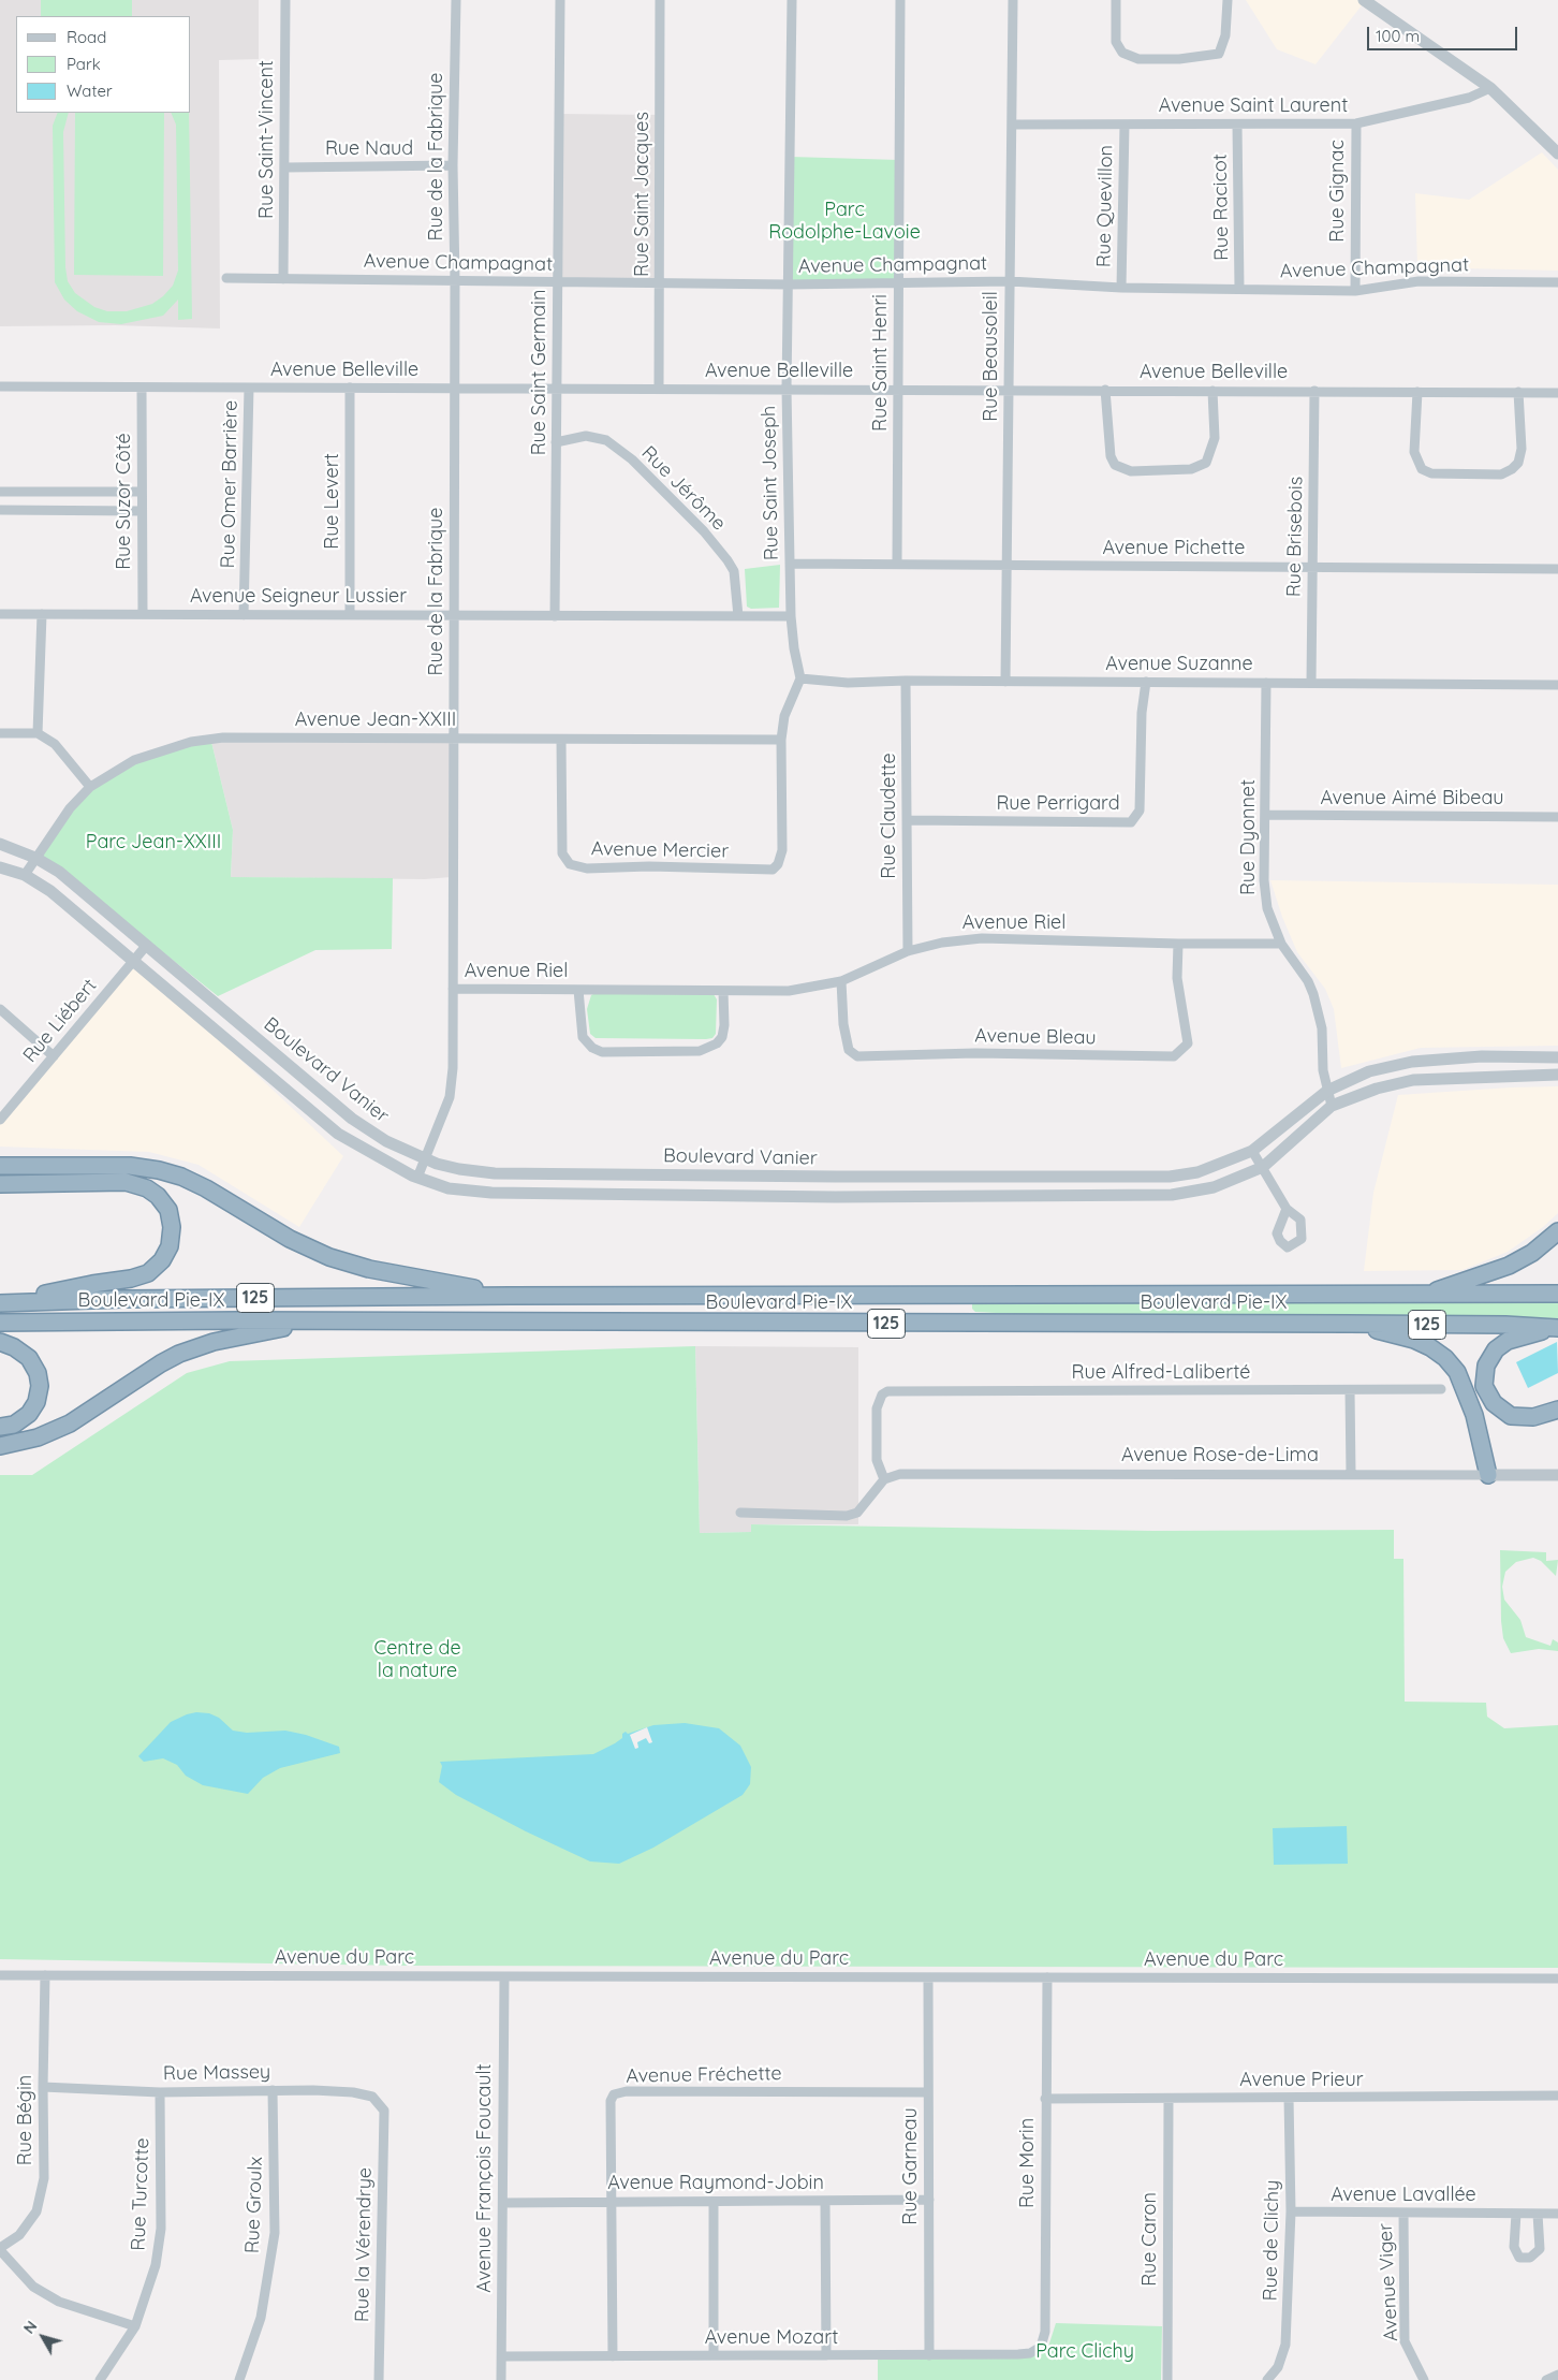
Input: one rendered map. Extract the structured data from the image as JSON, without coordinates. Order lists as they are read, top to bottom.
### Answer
{
  "streets": {
    "highway": ["125", "Boulevard Pie-IX"],
    "street": [
      "Avenue Saint Laurent",
      "Rue Saint-Vincent",
      "Rue Naud",
      "Rue de la Fabrique",
      "Rue Gignac",
      "Rue Saint Jacques",
      "Rue Quevillon",
      "Rue Racicot",
      "Avenue Champagnat",
      "Rue Beausoleil",
      "Rue Saint Henri",
      "Avenue Belleville",
      "Rue Saint Germain",
      "Rue Saint Joseph",
      "Rue Omer Barrière",
      "Rue Jérôme",
      "Rue Suzor Côté",
      "Rue Levert",
      "Rue Brisebois",
      "Avenue Pichette",
      "Avenue Seigneur Lussier",
      "Avenue Suzanne",
      "Avenue Jean-XXIII",
      "Avenue Aimé Bibeau",
      "Rue Perrigard",
      "Rue Claudette",
      "Rue Dyonnet",
      "Avenue Mercier",
      "Avenue Riel",
      "Rue Liébert",
      "Avenue Bleau",
      "Boulevard Vanier",
      "Rue Alfred-Laliberté",
      "Avenue Rose-de-Lima",
      "Avenue du Parc",
      "Rue Massey",
      "Avenue Fréchette",
      "Avenue Prieur",
      "Rue Bégin",
      "Rue Morin",
      "Rue Garneau",
      "Avenue François Foucault",
      "Avenue Raymond-Jobin",
      "Rue Turcotte",
      "Avenue Lavallée",
      "Rue Groulx",
      "Rue Caron",
      "Rue de Clichy",
      "Rue la Vérendrye",
      "Avenue Viger",
      "Avenue Mozart"
    ]
  },
  "crossings": [
    ["Avenue Saint Laurent", "Rue Gignac"],
    ["Avenue Saint Laurent", "Rue Quevillon"],
    ["Avenue Saint Laurent", "Rue Racicot"],
    ["Avenue Saint Laurent", "Rue Beausoleil"],
    ["Rue Saint-Vincent", "Rue Naud"],
    ["Rue Saint-Vincent", "Avenue Champagnat"],
    ["Rue Naud", "Rue de la Fabrique"],
    ["Rue de la Fabrique", "Avenue Champagnat"],
    ["Rue de la Fabrique", "Avenue Belleville"],
    ["Rue de la Fabrique", "Avenue Seigneur Lussier"],
    ["Rue de la Fabrique", "Avenue Jean-XXIII"],
    ["Rue de la Fabrique", "Avenue Riel"],
    ["Rue de la Fabrique", "Boulevard Vanier"],
    ["Rue Gignac", "Avenue Champagnat"],
    ["Rue Saint Jacques", "Avenue Champagnat"],
    ["Rue Saint Jacques", "Avenue Belleville"],
    ["Rue Quevillon", "Avenue Champagnat"],
    ["Rue Racicot", "Avenue Champagnat"],
    ["Avenue Champagnat", "Rue Beausoleil"],
    ["Avenue Champagnat", "Rue Saint Henri"],
    ["Avenue Champagnat", "Rue Saint Germain"],
    ["Avenue Champagnat", "Rue Saint Joseph"],
    ["Rue Beausoleil", "Avenue Belleville"],
    ["Rue Beausoleil", "Avenue Pichette"],
    ["Rue Beausoleil", "Avenue Suzanne"],
    ["Rue Saint Henri", "Avenue Belleville"],
    ["Rue Saint Henri", "Avenue Pichette"],
    ["Avenue Belleville", "Rue Saint Germain"],
    ["Avenue Belleville", "Rue Saint Joseph"],
    ["Avenue Belleville", "Rue Omer Barrière"],
    ["Avenue Belleville", "Rue Suzor Côté"],
    ["Avenue Belleville", "Rue Levert"],
    ["Avenue Belleville", "Rue Brisebois"],
    ["Rue Saint Germain", "Rue Jérôme"],
    ["Rue Saint Germain", "Avenue Seigneur Lussier"],
    ["Rue Saint Joseph", "Avenue Pichette"],
    ["Rue Saint Joseph", "Avenue Seigneur Lussier"],
    ["Rue Saint Joseph", "Avenue Suzanne"],
    ["Rue Omer Barrière", "Avenue Seigneur Lussier"],
    ["Rue Jérôme", "Avenue Seigneur Lussier"],
    ["Rue Suzor Côté", "Avenue Seigneur Lussier"],
    ["Rue Levert", "Avenue Seigneur Lussier"],
    ["Rue Brisebois", "Avenue Pichette"],
    ["Rue Brisebois", "Avenue Suzanne"],
    ["Avenue Suzanne", "Rue Perrigard"],
    ["Avenue Suzanne", "Rue Claudette"],
    ["Avenue Suzanne", "Rue Dyonnet"],
    ["Avenue Jean-XXIII", "Avenue Mercier"],
    ["Avenue Jean-XXIII", "Boulevard Vanier"],
    ["Avenue Aimé Bibeau", "Rue Dyonnet"],
    ["Rue Perrigard", "Rue Claudette"],
    ["Rue Claudette", "Avenue Riel"],
    ["Rue Dyonnet", "Avenue Riel"],
    ["Rue Dyonnet", "Boulevard Vanier"],
    ["Avenue Riel", "Avenue Bleau"],
    ["Rue Liébert", "Boulevard Vanier"],
    ["Rue Alfred-Laliberté", "Avenue Rose-de-Lima"],
    ["Avenue du Parc", "Rue Bégin"],
    ["Avenue du Parc", "Rue Morin"],
    ["Avenue du Parc", "Rue Garneau"],
    ["Avenue du Parc", "Avenue François Foucault"],
    ["Rue Massey", "Rue Bégin"],
    ["Rue Massey", "Rue Turcotte"],
    ["Rue Massey", "Rue Groulx"],
    ["Rue Massey", "Rue la Vérendrye"],
    ["Avenue Fréchette", "Rue Garneau"],
    ["Avenue Fréchette", "Avenue Raymond-Jobin"],
    ["Avenue Fréchette", "Avenue Mozart"],
    ["Avenue Prieur", "Rue Morin"],
    ["Avenue Prieur", "Rue Caron"],
    ["Avenue Prieur", "Rue de Clichy"],
    ["Rue Morin", "Avenue Mozart"],
    ["Rue Garneau", "Avenue Raymond-Jobin"],
    ["Rue Garneau", "Avenue Mozart"],
    ["Avenue François Foucault", "Avenue Raymond-Jobin"],
    ["Avenue François Foucault", "Avenue Mozart"],
    ["Avenue Lavallée", "Rue de Clichy"],
    ["Avenue Lavallée", "Avenue Viger"]
  ],
  "parks": [
    "Parc Rodolphe-Lavoie",
    "Parc Jean-XXIII",
    "Centre de la nature",
    "Parc Clichy"
  ],
  "legend": ["Road", "Park", "Water"],
  "scale_bar": "100 m",
  "north": "top left"
}
